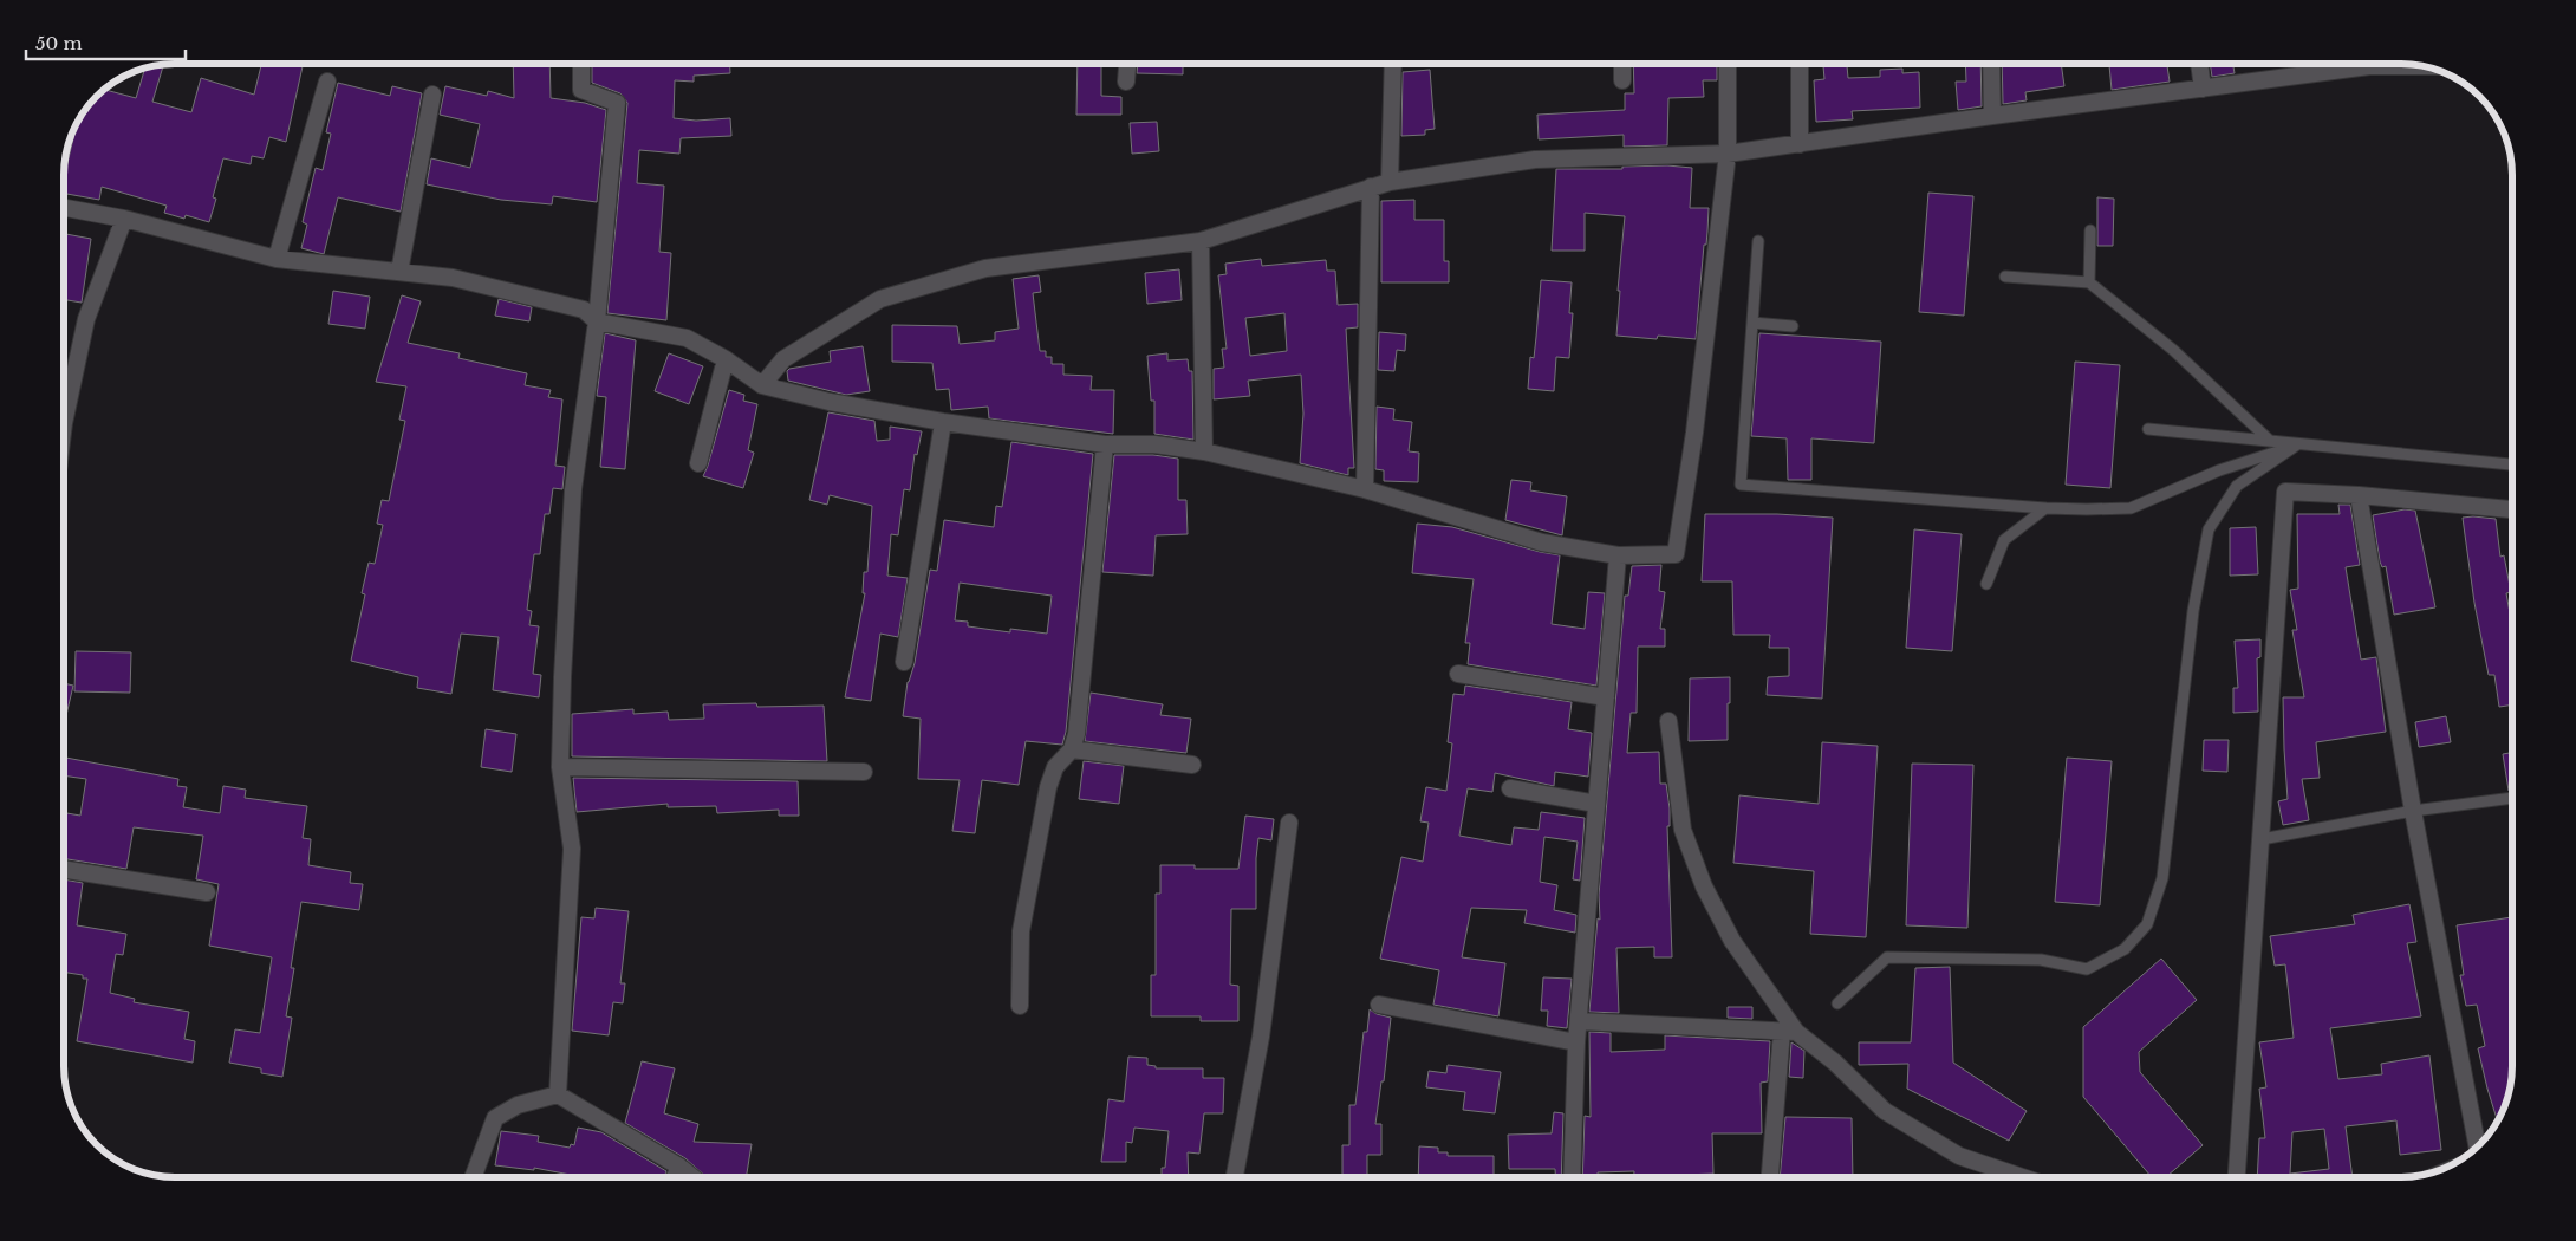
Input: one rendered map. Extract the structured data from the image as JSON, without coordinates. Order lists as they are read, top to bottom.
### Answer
{
  "scale_bar": "50 m"
}
